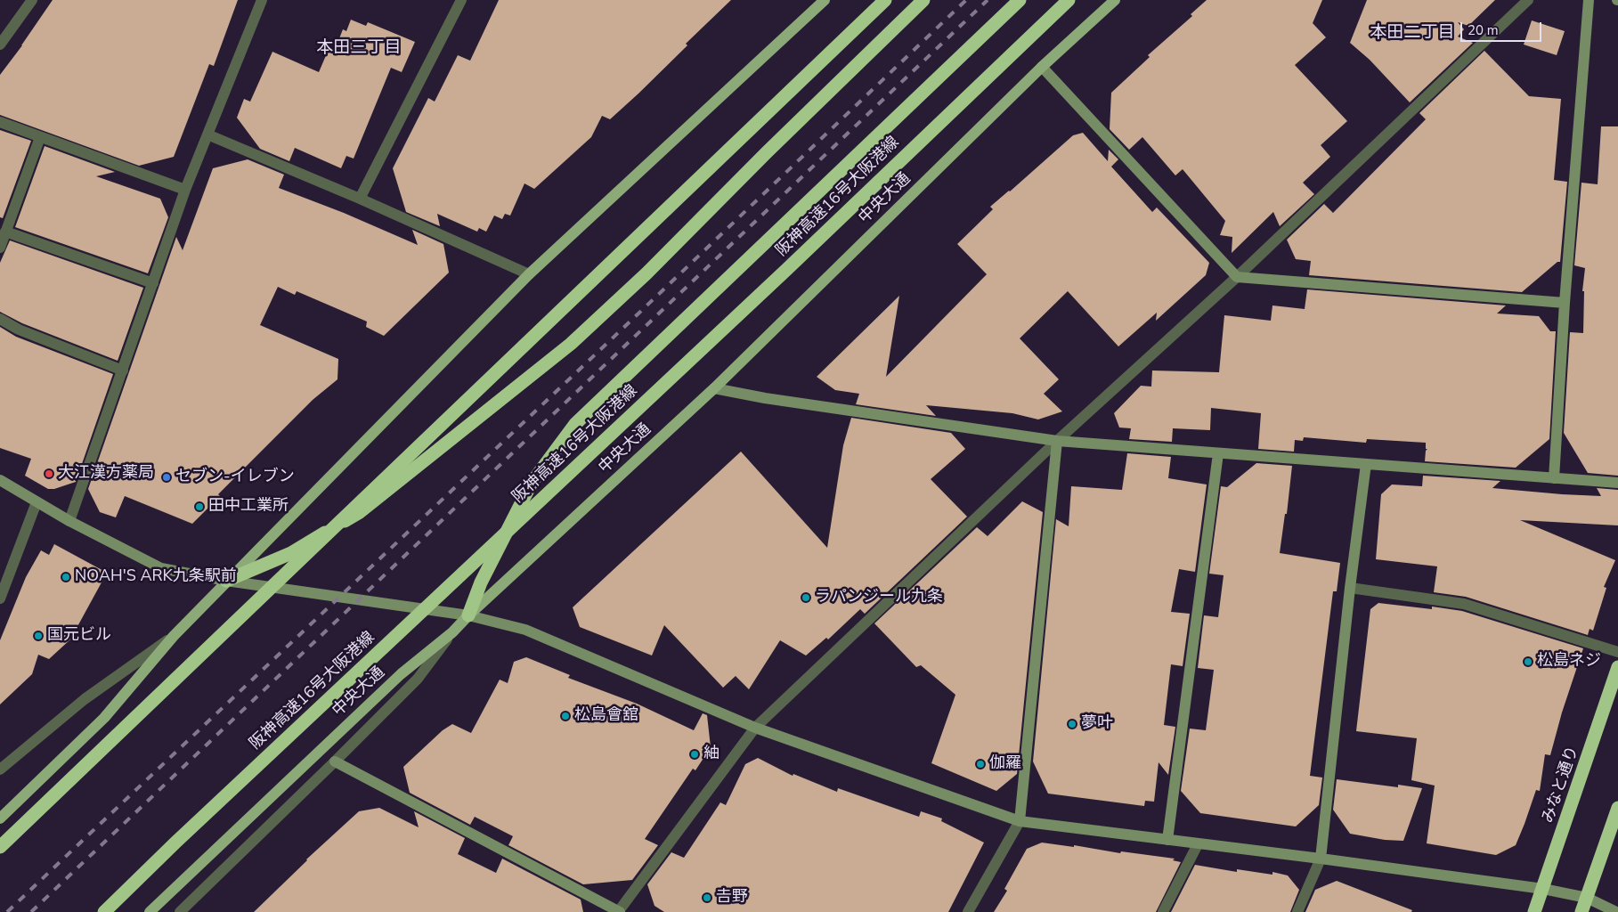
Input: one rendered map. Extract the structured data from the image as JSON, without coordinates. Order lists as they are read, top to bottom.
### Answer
{
  "streets": {
    "highway": ["阪神高速16号大阪港線", "みなと通り"],
    "main road": ["中央大通"]
  },
  "districts": ["本田二丁目", "本田三丁目"],
  "places": [
    "大江漢方薬局",
    "セブン-イレブン",
    "田中工業所",
    "NOAH'S ARK九条駅前",
    "ラパンジール九条",
    "国元ビル",
    "松島ネジ",
    "松島會舘",
    "夢叶",
    "紬",
    "伽羅",
    "𠮷野"
  ],
  "scale_bar": "20 m"
}
